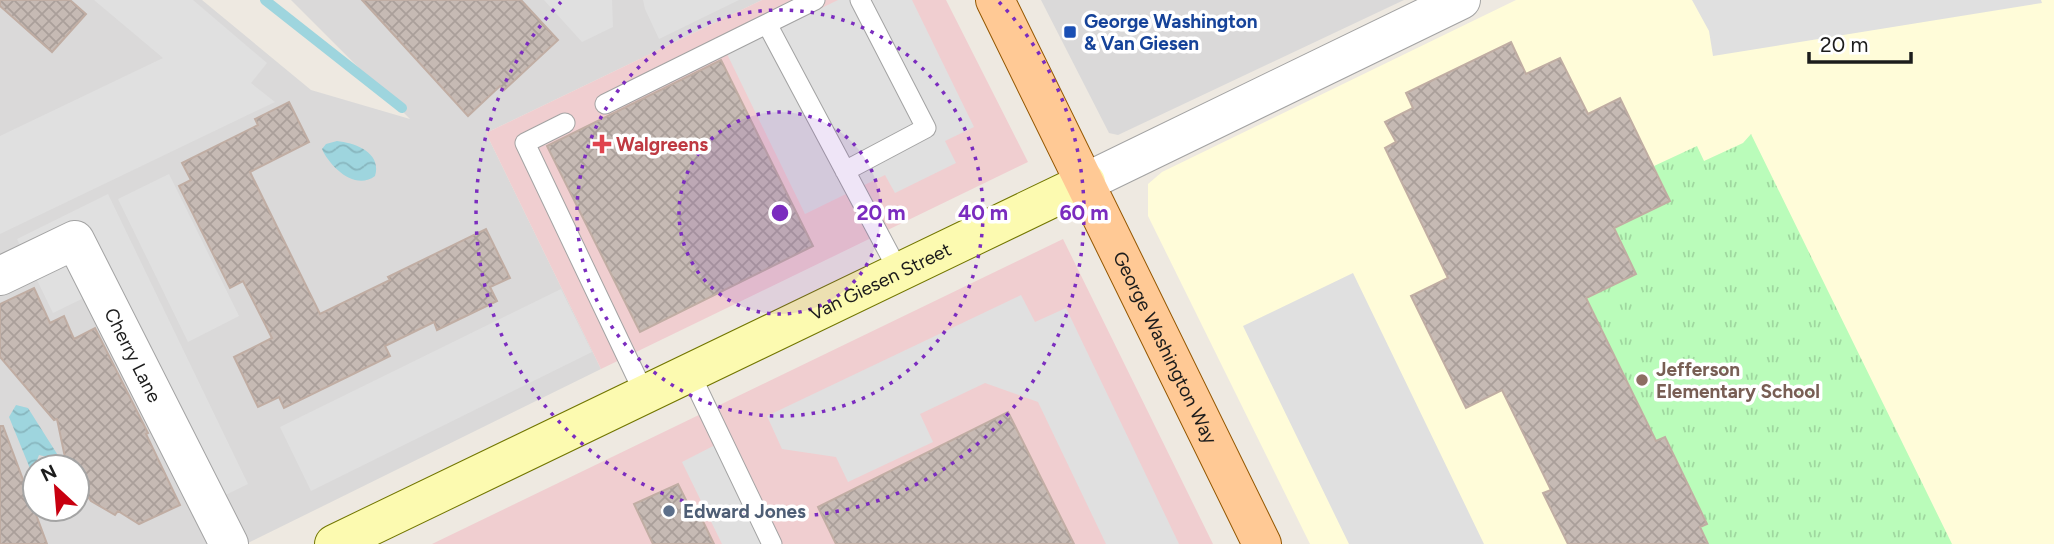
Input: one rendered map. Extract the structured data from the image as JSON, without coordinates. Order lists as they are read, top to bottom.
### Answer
{
  "streets": {
    "main road": ["Van Giesen Street", "George Washington Way"],
    "street": ["Cherry Lane"]
  },
  "crossings": [
    ["Van Giesen Street", "George Washington Way"]
  ],
  "places": {
    "transit": ["George Washington & Van Giesen"],
    "health": ["Walgreens"],
    "other": ["Jefferson Elementary School", "Edward Jones"]
  },
  "scale_bar": "20 m",
  "north": "top left",
  "rings": ["20 m", "40 m", "60 m"]
}
